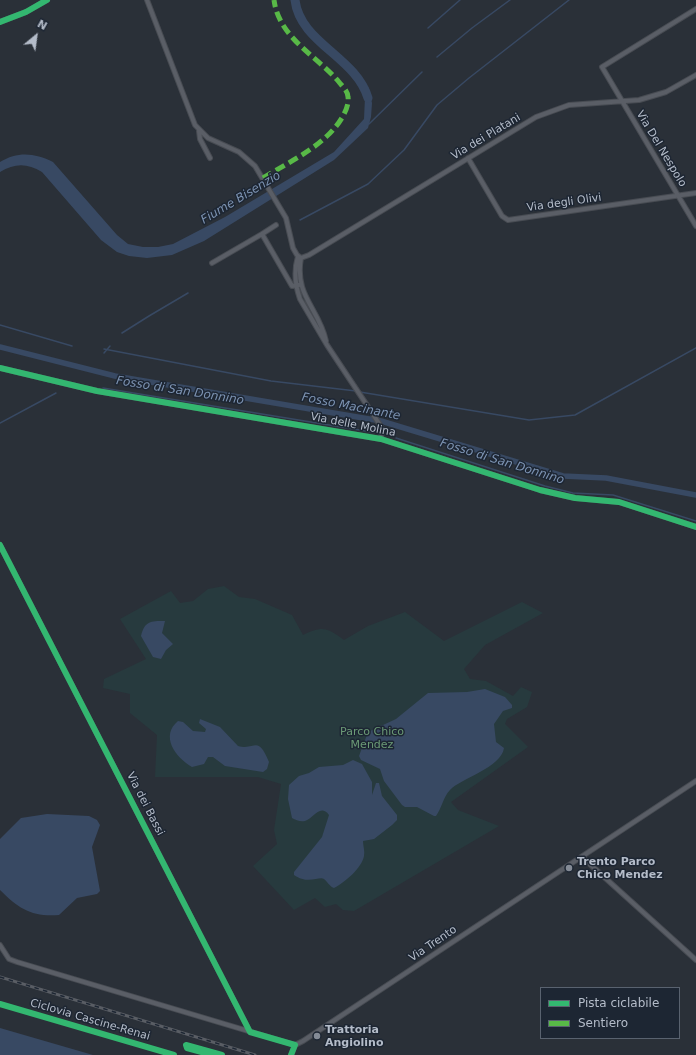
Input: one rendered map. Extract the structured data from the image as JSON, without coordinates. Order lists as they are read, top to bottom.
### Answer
{
  "streets": {
    "street": [
      "Via dei Platani",
      "Via Del Nespolo",
      "Via degli Olivi",
      "Via delle Molina",
      "Via dei Bassi",
      "Via Trento"
    ],
    "cycle path": ["Ciclovia Cascine-Renai"]
  },
  "crossings": [
    ["Via dei Platani", "Via Del Nespolo"],
    ["Via dei Platani", "Via degli Olivi"],
    ["Via Del Nespolo", "Via degli Olivi"]
  ],
  "water": ["Fiume Bisenzio", "Fosso di San Donnino", "Fosso Macinante"],
  "parks": ["Parco Chico Mendez"],
  "places": ["Trento Parco Chico Mendez", "Trattoria Angiolino"],
  "legend": ["Pista ciclabile", "Sentiero"],
  "north": "top right"
}
